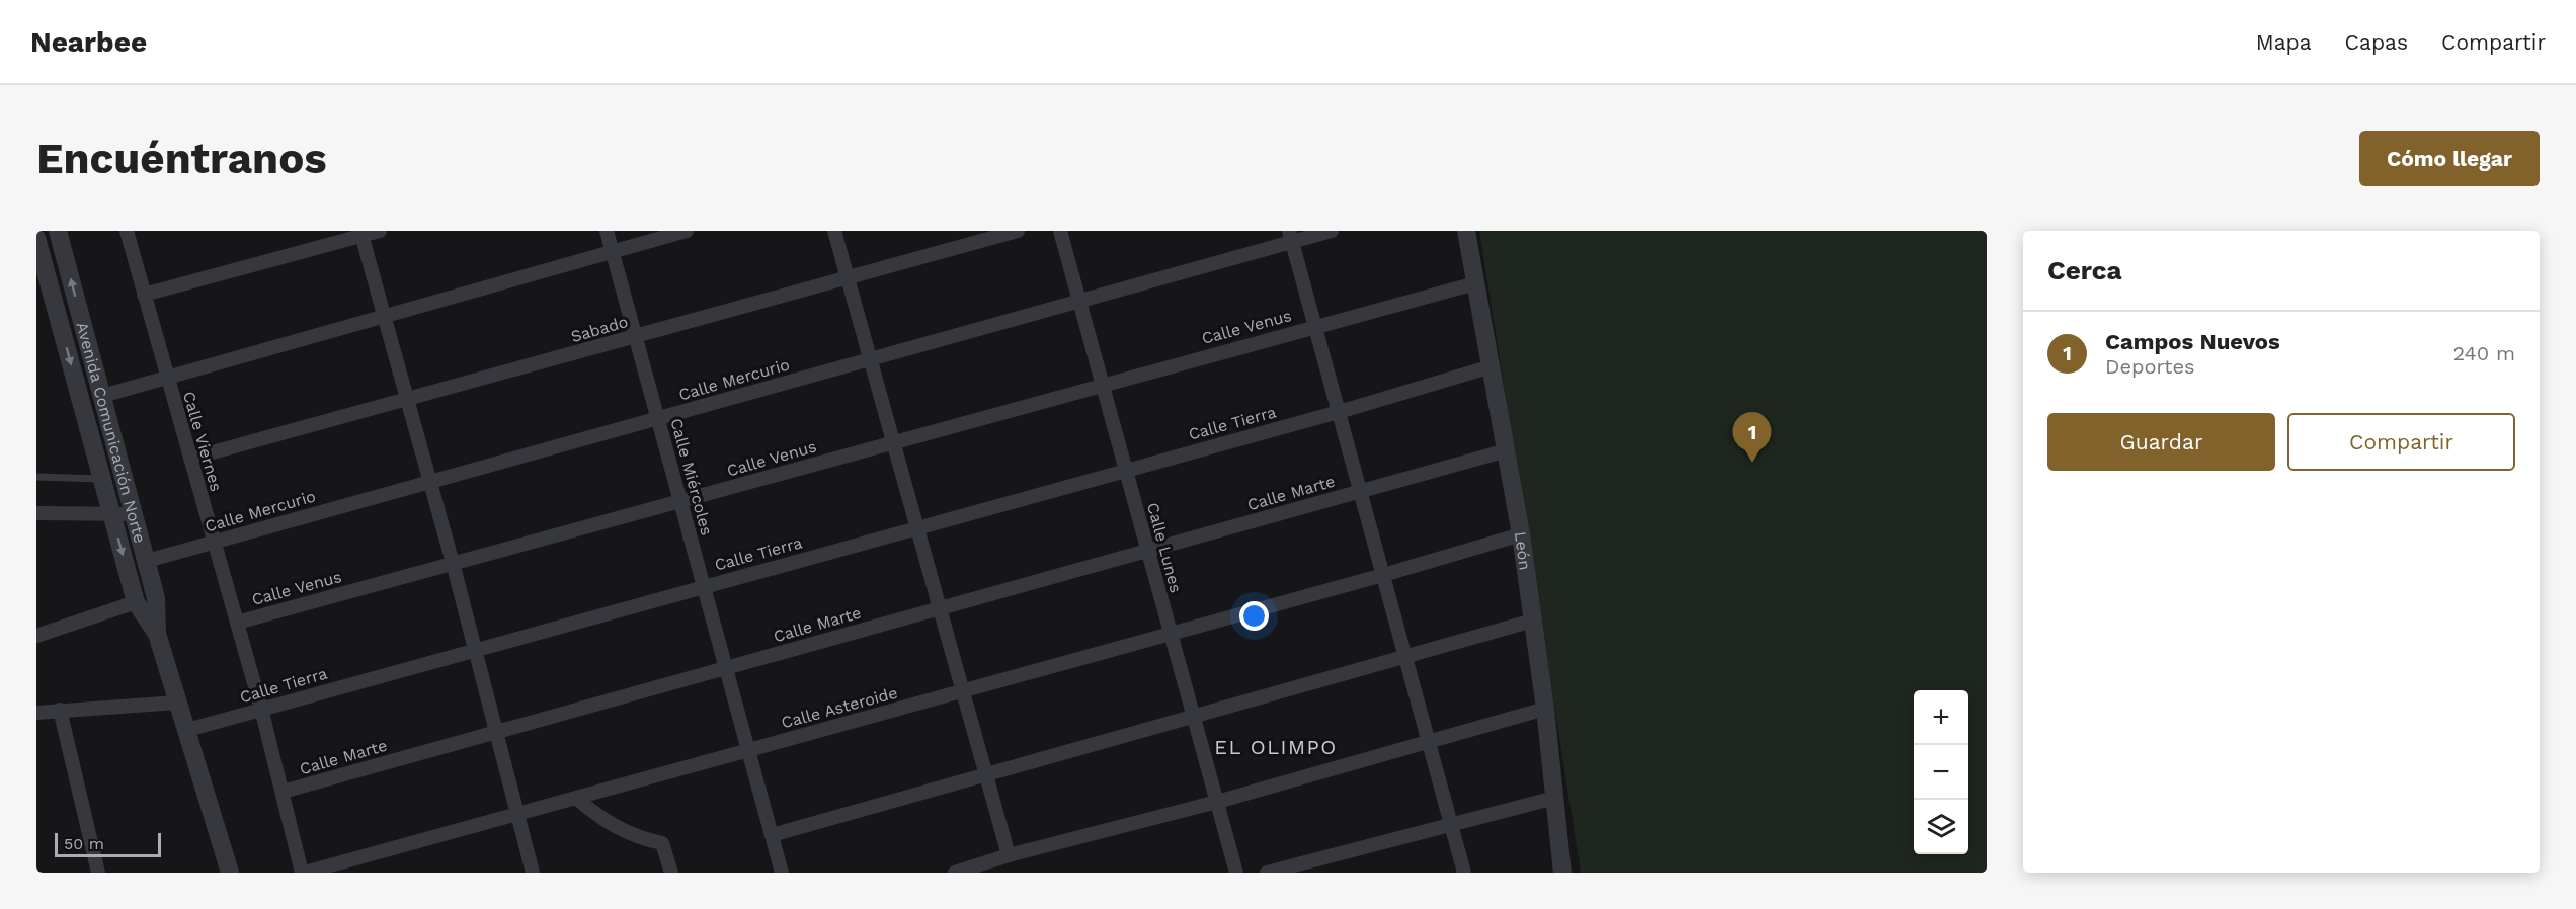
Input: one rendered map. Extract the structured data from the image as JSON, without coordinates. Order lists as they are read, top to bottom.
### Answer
{
  "streets": {
    "street": [
      "Calle Venus",
      "Sabado",
      "Calle Mercurio",
      "Calle Tierra",
      "Avenida Comunicación Norte",
      "Calle Viernes",
      "Calle Miércoles",
      "Calle Marte",
      "Calle Lunes",
      "León",
      "Calle Asteroide"
    ]
  },
  "crossings": [
    ["Calle Venus", "Calle Viernes"],
    ["Calle Venus", "Calle Miércoles"],
    ["Calle Venus", "Calle Lunes"],
    ["Calle Venus", "León"],
    ["Sabado", "Calle Viernes"],
    ["Sabado", "Calle Miércoles"],
    ["Calle Mercurio", "Avenida Comunicación Norte"],
    ["Calle Mercurio", "Calle Viernes"],
    ["Calle Mercurio", "Calle Miércoles"],
    ["Calle Mercurio", "Calle Lunes"],
    ["Calle Tierra", "Avenida Comunicación Norte"],
    ["Calle Tierra", "Calle Viernes"],
    ["Calle Tierra", "Calle Miércoles"],
    ["Calle Tierra", "Calle Lunes"],
    ["Calle Tierra", "León"],
    ["Calle Viernes", "Calle Marte"],
    ["Calle Viernes", "Calle Asteroide"],
    ["Calle Miércoles", "Calle Marte"],
    ["Calle Miércoles", "Calle Asteroide"],
    ["Calle Marte", "Calle Lunes"],
    ["Calle Marte", "León"],
    ["Calle Lunes", "Calle Asteroide"],
    ["León", "Calle Asteroide"]
  ],
  "districts": ["EL OLIMPO"],
  "scale_bar": "50 m",
  "page": {
    "header": "Nearbee",
    "nav": ["Mapa", "Capas", "Compartir"],
    "buttons": [
      "Cómo llegar",
      ["Guardar", "Compartir"]
    ],
    "title": "Encuéntranos",
    "heading": "Cerca",
    "list": [
      {
        "mark": "1",
        "name": "Campos Nuevos",
        "note": "Deportes",
        "value": "240 m"
      }
    ],
    "pins": "1",
    "map_buttons": ["+", "−"],
    "scale": "50 m"
  }
}
